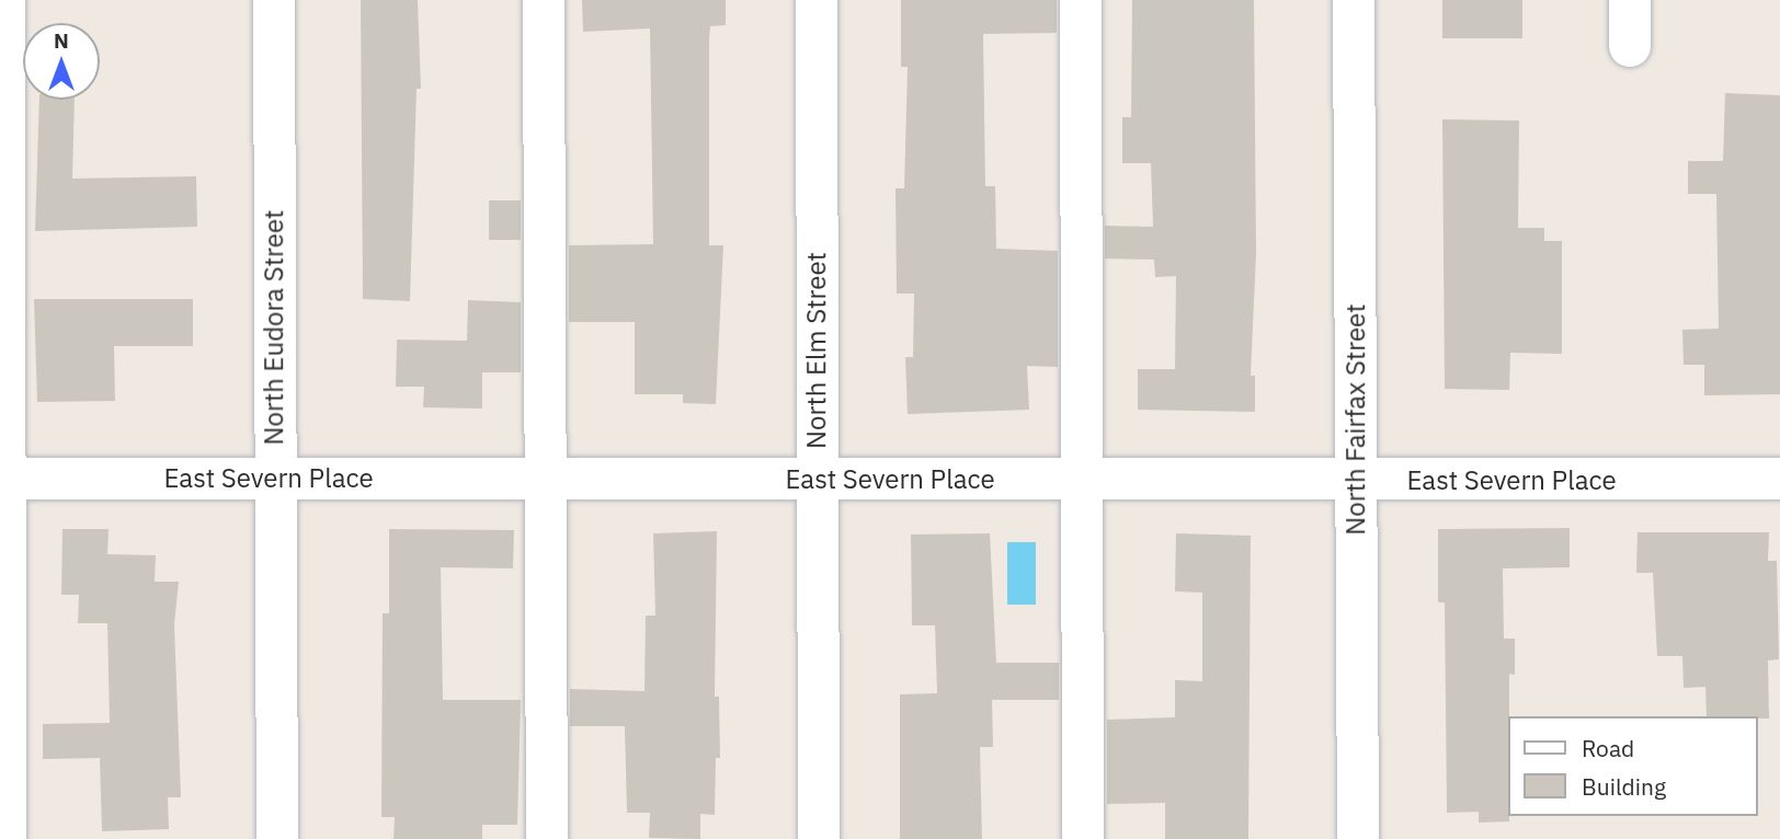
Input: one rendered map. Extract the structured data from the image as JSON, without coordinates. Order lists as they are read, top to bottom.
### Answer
{
  "streets": {
    "street": [
      "North Eudora Street",
      "North Elm Street",
      "North Fairfax Street",
      "East Severn Place"
    ]
  },
  "crossings": [
    ["North Eudora Street", "East Severn Place"],
    ["North Elm Street", "East Severn Place"],
    ["North Fairfax Street", "East Severn Place"]
  ],
  "legend": ["Road", "Building"],
  "north": "top"
}
